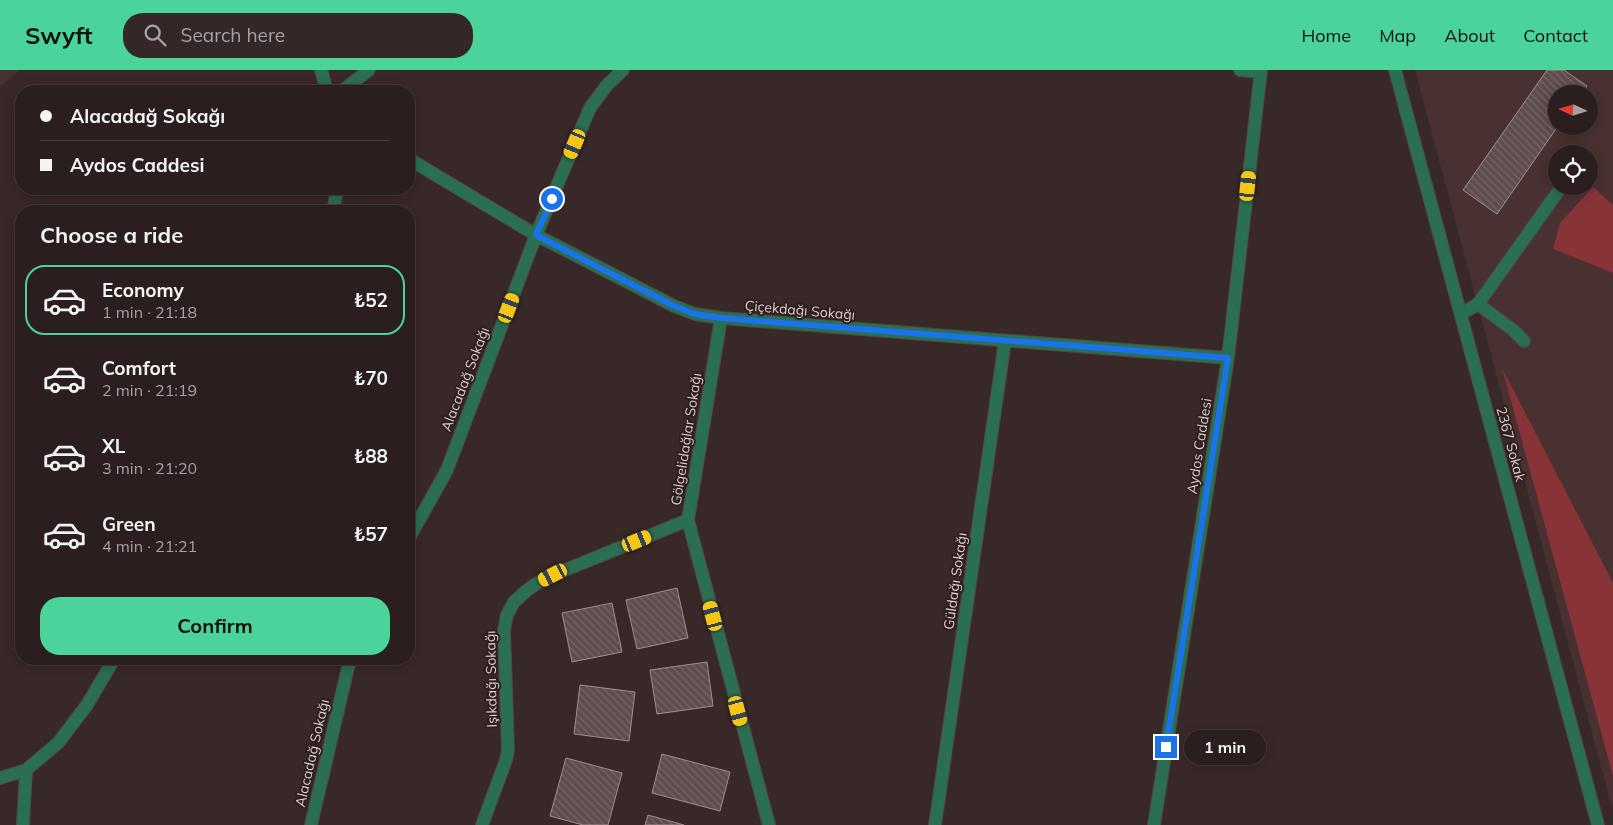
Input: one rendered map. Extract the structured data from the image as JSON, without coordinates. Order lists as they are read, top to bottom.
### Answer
{
  "streets": {
    "street": [
      "Çiçekdağı Sokağı",
      "Alacadağ Sokağı",
      "Gölgelidağlar Sokağı",
      "2367 Sokak",
      "Aydos Caddesi",
      "Güldağı Sokağı",
      "Işıkdağı Sokağı"
    ]
  },
  "crossings": [
    ["Çiçekdağı Sokağı", "Alacadağ Sokağı"],
    ["Çiçekdağı Sokağı", "Gölgelidağlar Sokağı"],
    ["Çiçekdağı Sokağı", "Aydos Caddesi"],
    ["Çiçekdağı Sokağı", "Güldağı Sokağı"],
    ["Gölgelidağlar Sokağı", "Işıkdağı Sokağı"]
  ],
  "north": "left",
  "page": {
    "header": "Swyft",
    "search": "Search here",
    "nav": [
      "Home",
      "Map",
      "About",
      "Contact"
    ],
    "banner": ["Alacadağ Sokağı", "Aydos Caddesi"],
    "heading": "Choose a ride",
    "list": [
      {
        "name": "Economy",
        "note": "1 min · 21:18",
        "value": "₺52"
      },
      {
        "name": "Comfort",
        "note": "2 min · 21:19",
        "value": "₺70"
      },
      {
        "name": "XL",
        "note": "3 min · 21:20",
        "value": "₺88"
      },
      {
        "name": "Green",
        "note": "4 min · 21:21",
        "value": "₺57"
      }
    ],
    "buttons": "Confirm",
    "bubble": "1 min"
  }
}
